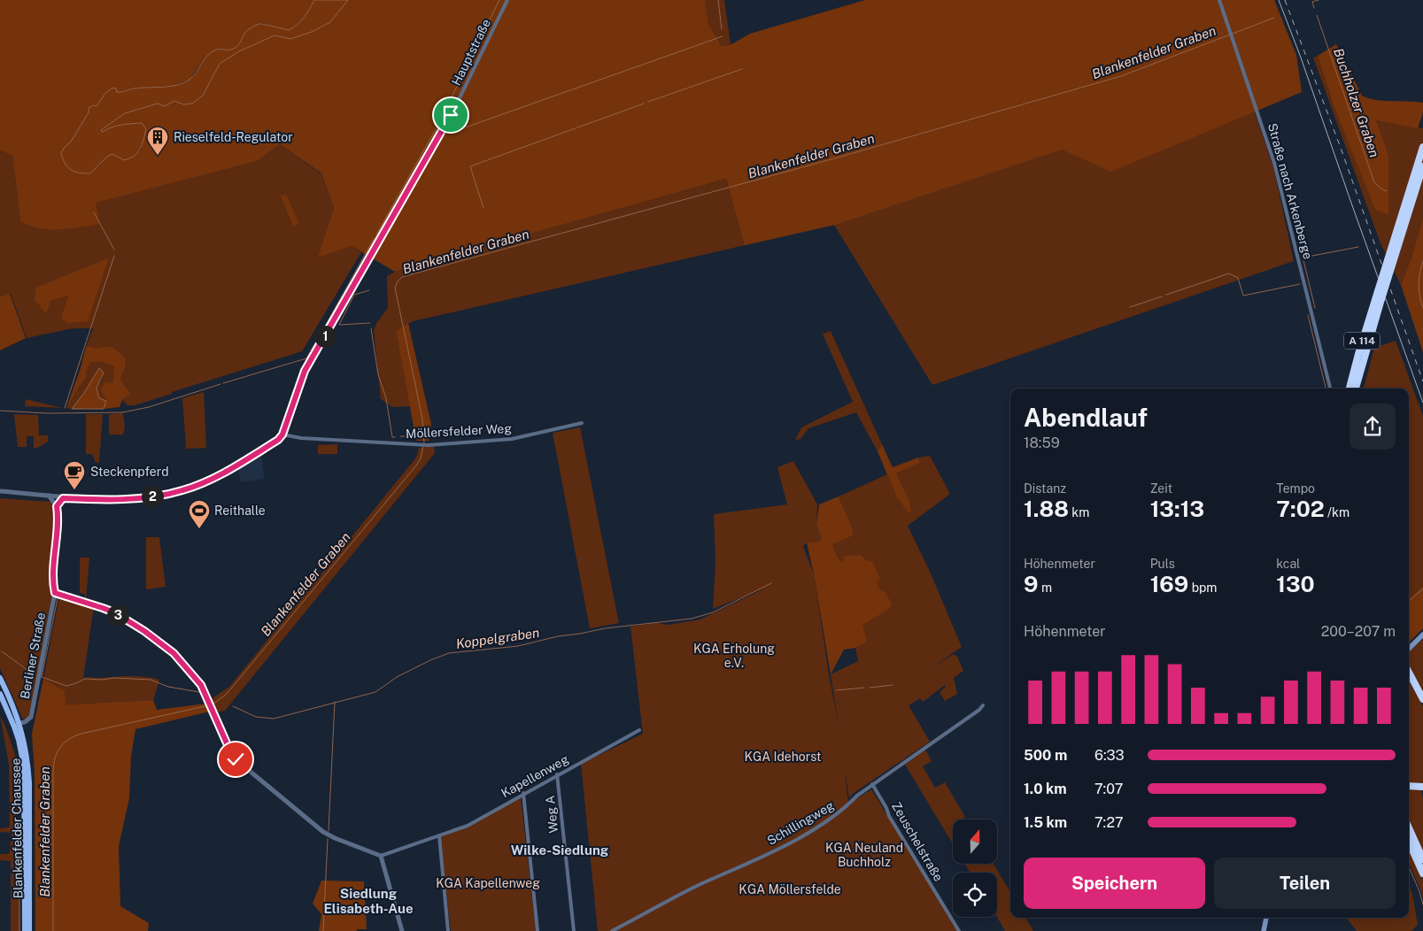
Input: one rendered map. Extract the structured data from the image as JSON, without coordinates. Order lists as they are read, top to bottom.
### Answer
{
  "streets": {
    "highway": ["A 114"],
    "main road": ["Blankenfelder Chaussee"],
    "street": [
      "Hauptstraße",
      "Straße nach Arkenberge",
      "Möllersfelder Weg",
      "Berliner Straße",
      "Kapellenweg",
      "Weg A",
      "Schillingweg",
      "Zeuschelstraße"
    ]
  },
  "crossings": [
    ["Hauptstraße", "Möllersfelder Weg"],
    ["Berliner Straße", "Blankenfelder Chaussee"],
    ["Kapellenweg", "Weg A"],
    ["Schillingweg", "Zeuschelstraße"]
  ],
  "districts": ["Wilke-Siedlung", "Siedlung Elisabeth-Aue"],
  "water": ["Blankenfelder Graben", "Buchholzer Graben", "Koppelgraben"],
  "parks": [
    "KGA Erholung e.V.",
    "KGA Idehorst",
    "KGA Neuland Buchholz",
    "KGA Kapellenweg",
    "KGA Möllersfelde"
  ],
  "places": {
    "building": ["Rieselfeld-Regulator"],
    "cafe": ["Steckenpferd"],
    "sports": ["Reithalle"]
  },
  "north": "top",
  "page": {
    "pins": ["1", "2", "3"],
    "heading": ["Abendlauf", "18:59"],
    "stats": [
      ["Distanz", "1.88 km"],
      ["Zeit", "13:13"],
      ["Tempo", "7:02 /km"],
      ["Höhenmeter", "9 m"],
      ["Puls", "169 bpm"],
      ["kcal", "130"]
    ],
    "chart": ["Höhenmeter", "200–207 m"],
    "list": [
      {
        "name": "500 m",
        "note": "6:33"
      },
      {
        "name": "1.0 km",
        "note": "7:07"
      },
      {
        "name": "1.5 km",
        "note": "7:27"
      }
    ],
    "buttons": ["Speichern", "Teilen"]
  }
}
